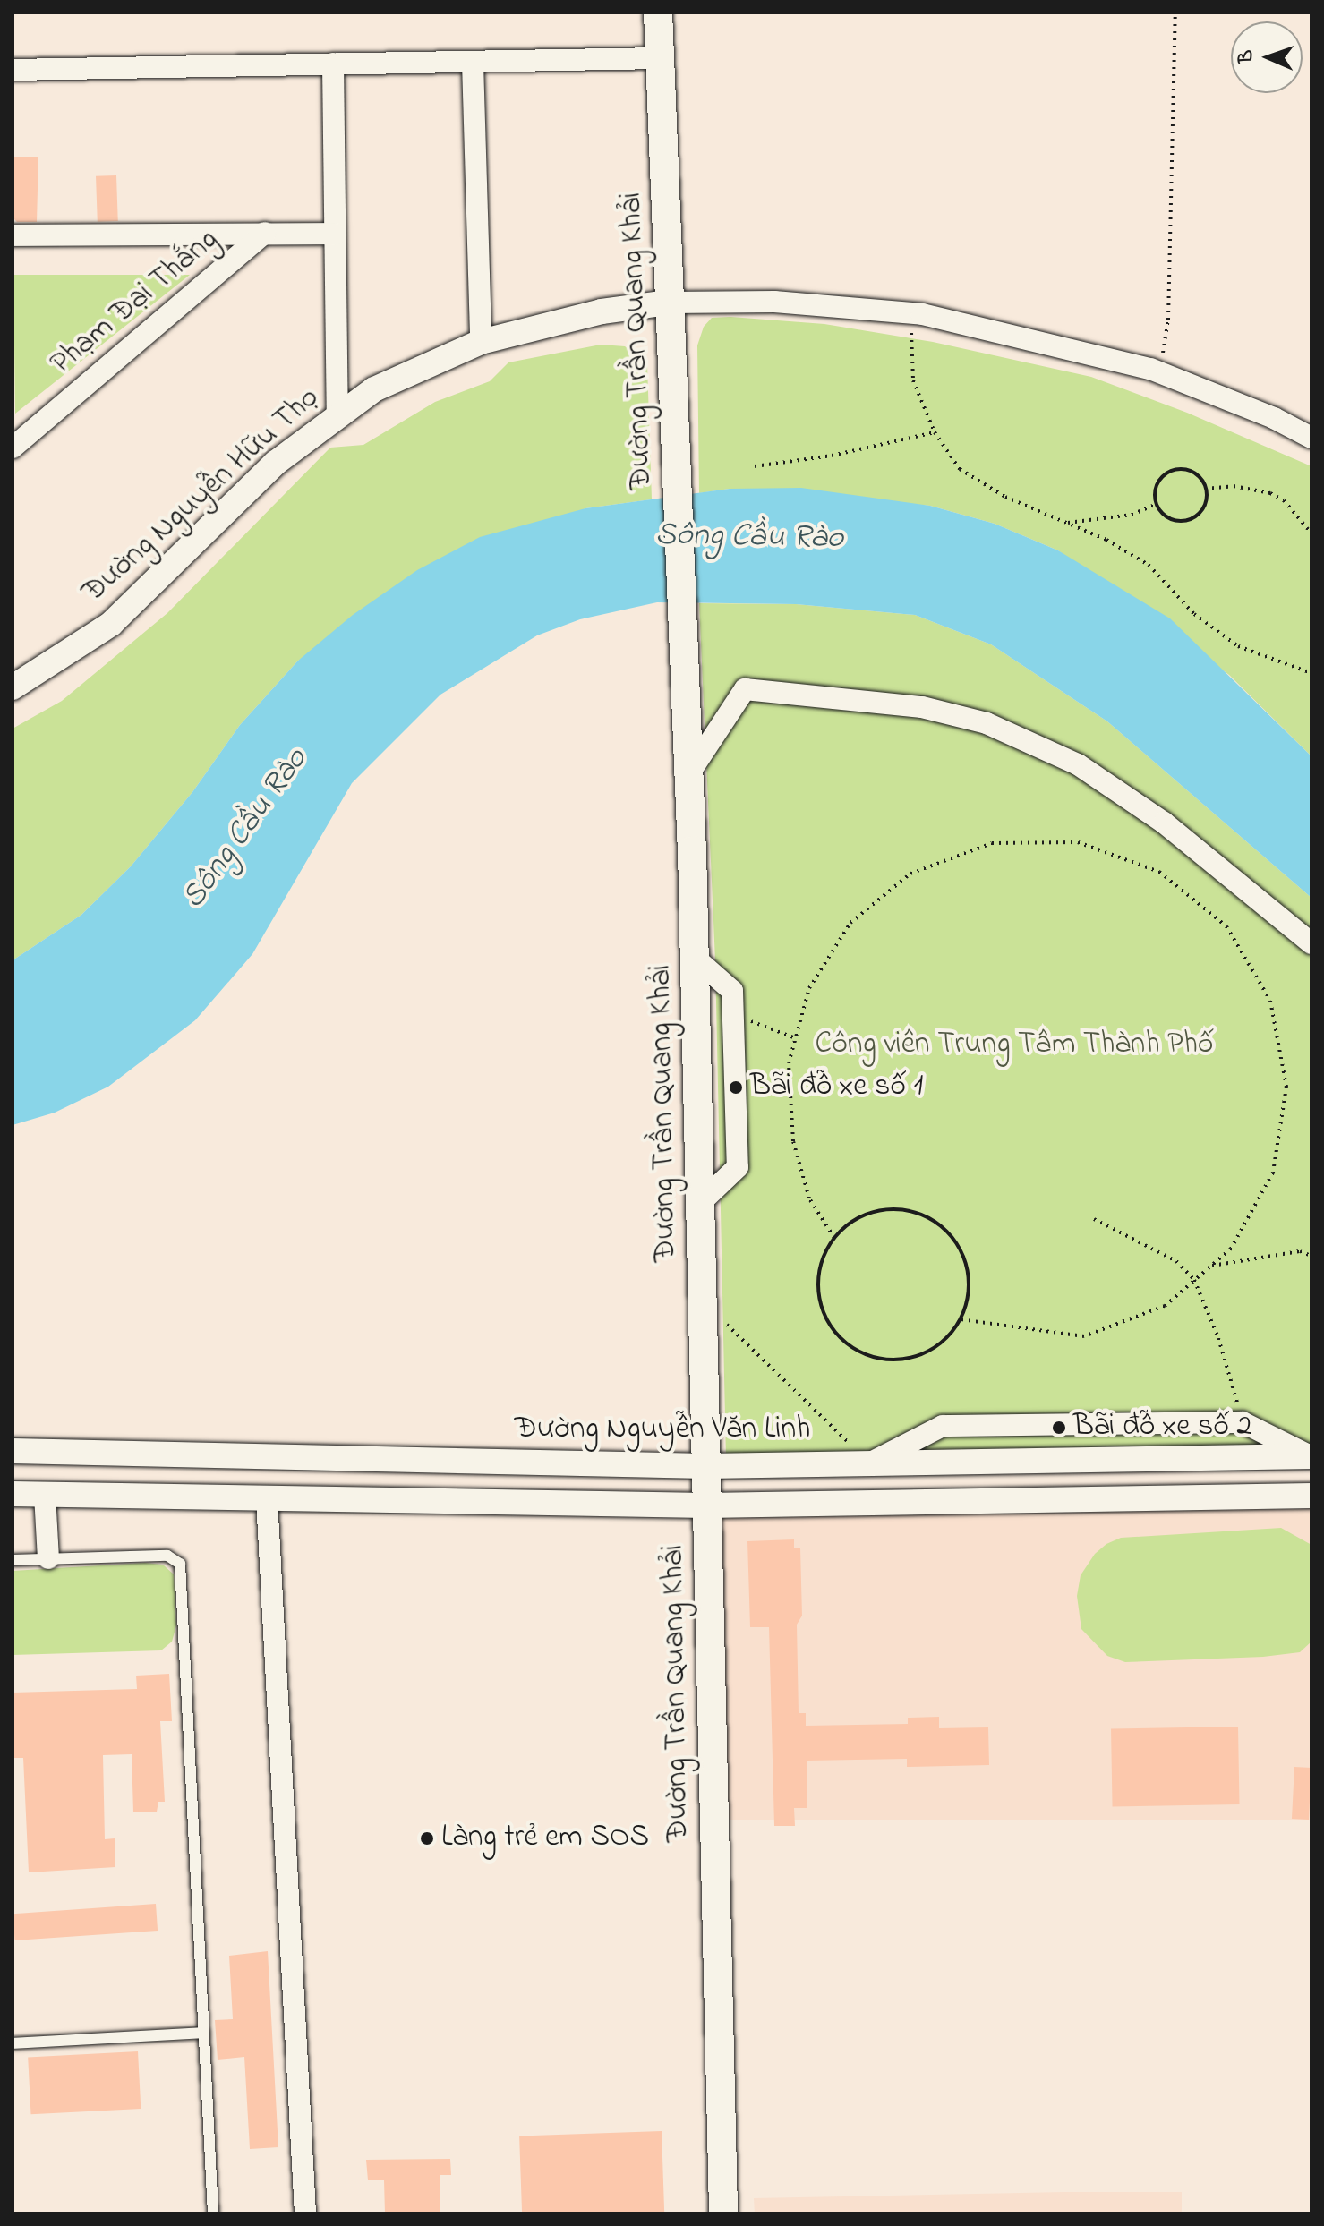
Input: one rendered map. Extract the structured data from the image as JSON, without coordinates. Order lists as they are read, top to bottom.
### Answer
{
  "streets": {
    "main road": ["Đường Trần Quang Khải"],
    "street": ["Phạm Đại Thắng", "Đường Nguyễn Hữu Thọ", "Đường Nguyễn Văn Linh"]
  },
  "crossings": [
    ["Đường Trần Quang Khải", "Đường Nguyễn Hữu Thọ"],
    ["Đường Trần Quang Khải", "Đường Nguyễn Văn Linh"]
  ],
  "water": ["Sông Cầu Rào"],
  "parks": ["Công viên Trung Tâm Thành Phố"],
  "places": ["Bãi đỗ xe số 1", "Bãi đỗ xe số 2", "Làng trẻ em SOS"],
  "north": "left"
}
